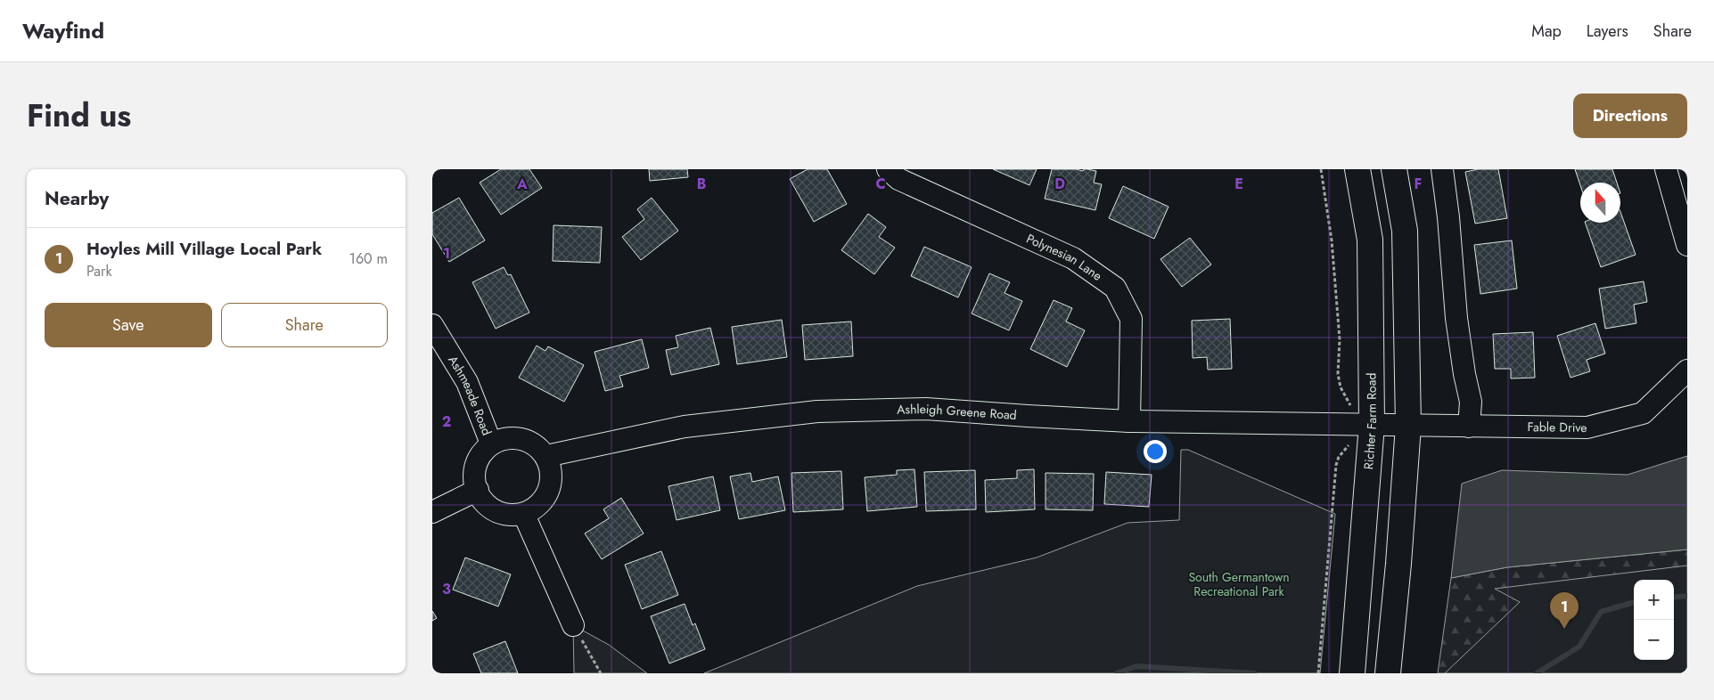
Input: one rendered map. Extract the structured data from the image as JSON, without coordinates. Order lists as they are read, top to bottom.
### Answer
{
  "streets": {
    "main road": ["Richter Farm Road"],
    "street": [
      "Polynesian Lane",
      "Ashmeade Road",
      "Ashleigh Greene Road",
      "Fable Drive"
    ]
  },
  "crossings": [
    ["Polynesian Lane", "Ashleigh Greene Road"],
    ["Ashmeade Road", "Ashleigh Greene Road"],
    ["Ashleigh Greene Road", "Richter Farm Road"],
    ["Ashleigh Greene Road", "Fable Drive"],
    ["Richter Farm Road", "Fable Drive"]
  ],
  "parks": ["South Germantown Recreational Park"],
  "north": "top",
  "page": {
    "header": "Wayfind",
    "nav": ["Map", "Layers", "Share"],
    "title": "Find us",
    "buttons": [
      "Directions",
      ["Save", "Share"]
    ],
    "heading": "Nearby",
    "list": [
      {
        "mark": "1",
        "name": "Hoyles Mill Village Local Park",
        "note": "Park",
        "value": "160 m"
      }
    ],
    "map_buttons": ["+", "−"],
    "pins": "1"
  },
  "grid": {
    "columns": [
      "A",
      "B",
      "C",
      "D",
      "E",
      "F"
    ],
    "rows": ["1", "2", "3"]
  }
}
